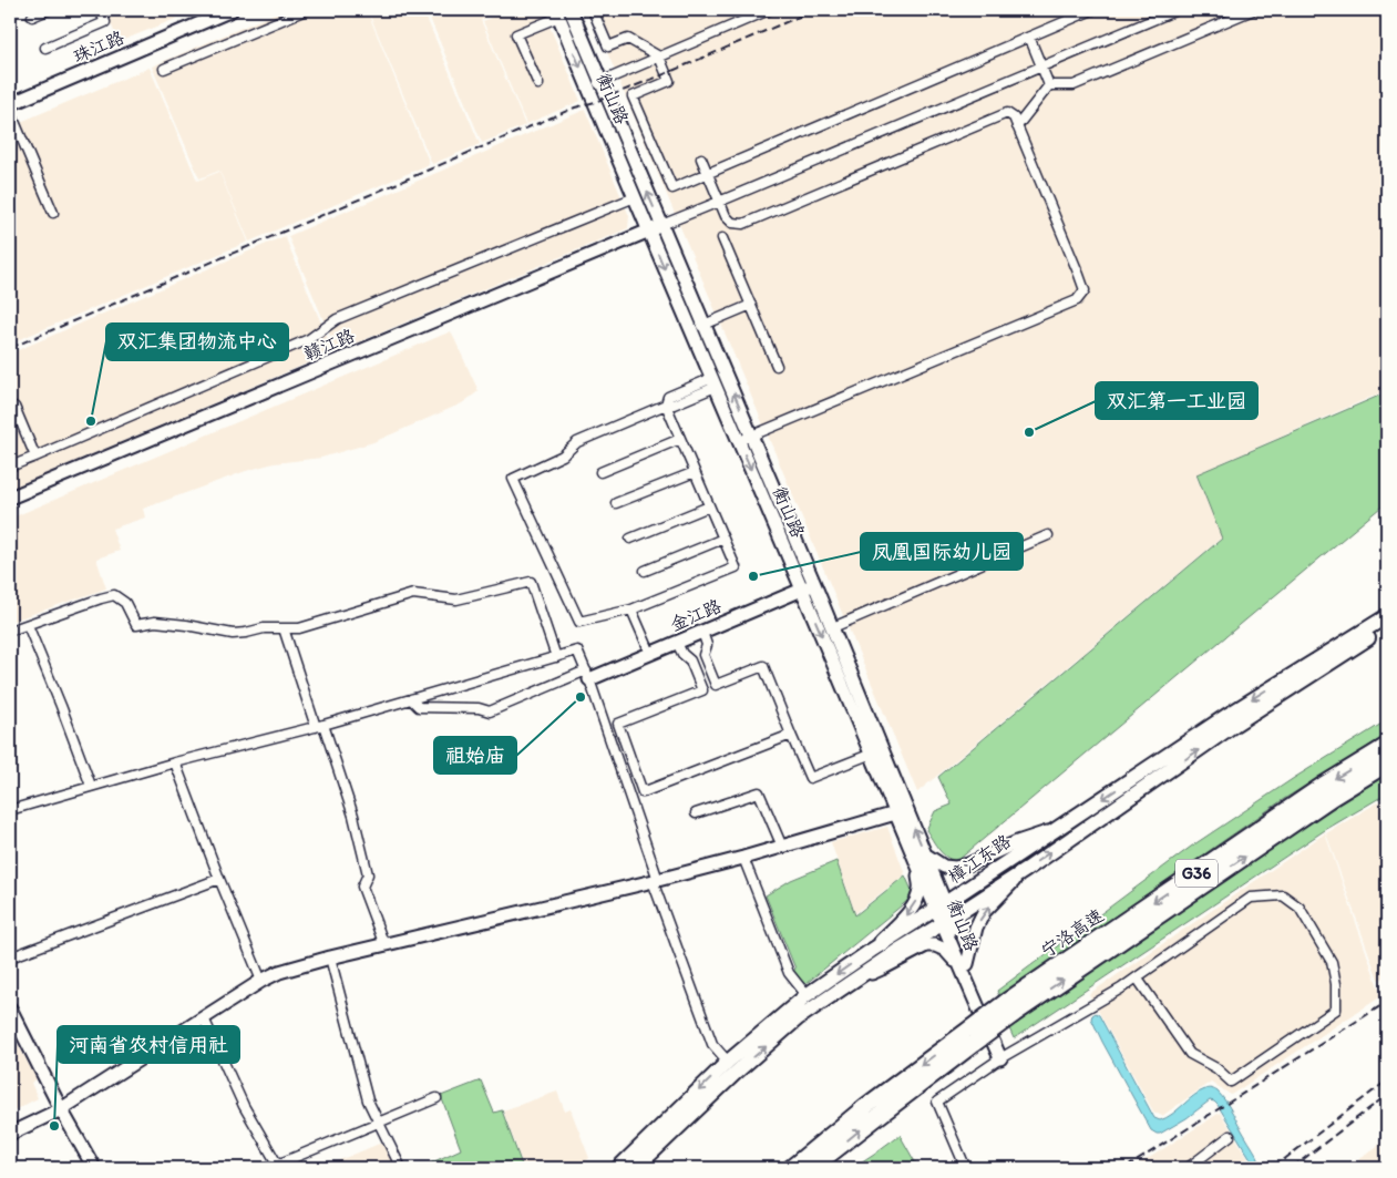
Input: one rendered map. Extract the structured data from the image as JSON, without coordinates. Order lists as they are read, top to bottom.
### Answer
{
  "streets": {
    "highway": ["G36", "宁洛高速"],
    "main road": ["樟江东路"],
    "street": [
      "珠江路",
      "衡山路",
      "赣江路",
      "金江路"
    ]
  },
  "crossings": [
    ["衡山路", "赣江路"],
    ["衡山路", "金江路"],
    ["衡山路", "樟江东路"]
  ],
  "places": [
    "双汇集团物流中心",
    "双汇第一工业园",
    "凤凰国际幼儿园",
    "祖始庙",
    "河南省农村信用社"
  ]
}
